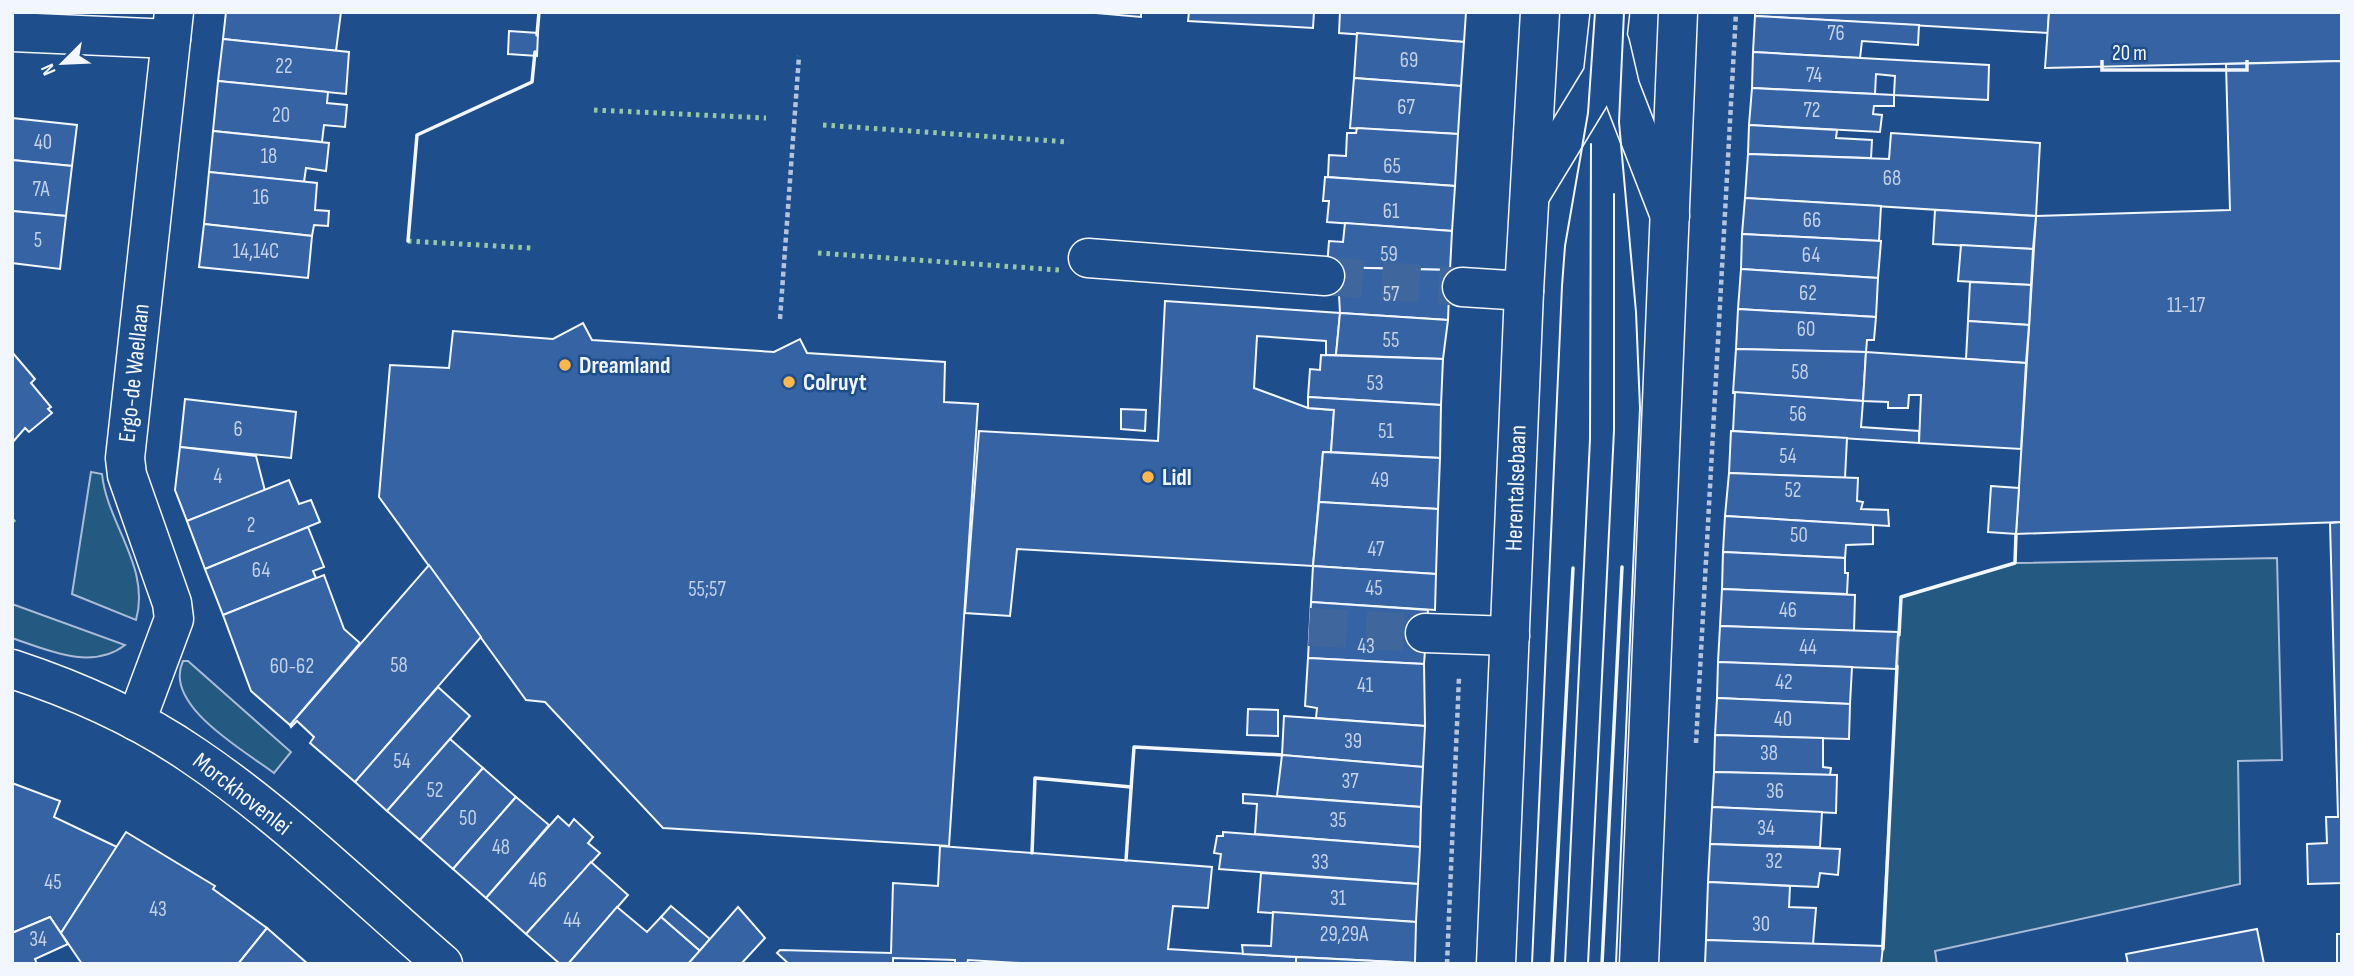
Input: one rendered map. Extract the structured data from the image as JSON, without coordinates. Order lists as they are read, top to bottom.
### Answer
{
  "streets": {
    "main road": ["Ergo-de Waellaan", "Herentalsebaan", "Morckhovenlei"]
  },
  "crossings": [
    ["Ergo-de Waellaan", "Morckhovenlei"]
  ],
  "places": ["Dreamland", "Colruyt", "Lidl"],
  "house_numbers": [
    "76",
    "69",
    "22",
    "74",
    "67",
    "72",
    "20",
    "40",
    "18",
    "65",
    "68",
    "7A",
    "16",
    "61",
    "66",
    "5",
    "14,14C",
    "59",
    "64",
    "62",
    "57",
    "11-17",
    "60",
    "55",
    "58",
    "53",
    "56",
    "6",
    "51",
    "54",
    "4",
    "49",
    "52",
    "2",
    "50",
    "47",
    "64",
    "45",
    "55;57",
    "46",
    "43",
    "44",
    "58",
    "60-62",
    "42",
    "41",
    "40",
    "39",
    "38",
    "54",
    "37",
    "52",
    "36",
    "50",
    "35",
    "34",
    "48",
    "32",
    "33",
    "46",
    "45",
    "31",
    "43",
    "44",
    "30",
    "29,29A",
    "34"
  ],
  "scale_bar": "20 m",
  "north": "bottom left"
}
